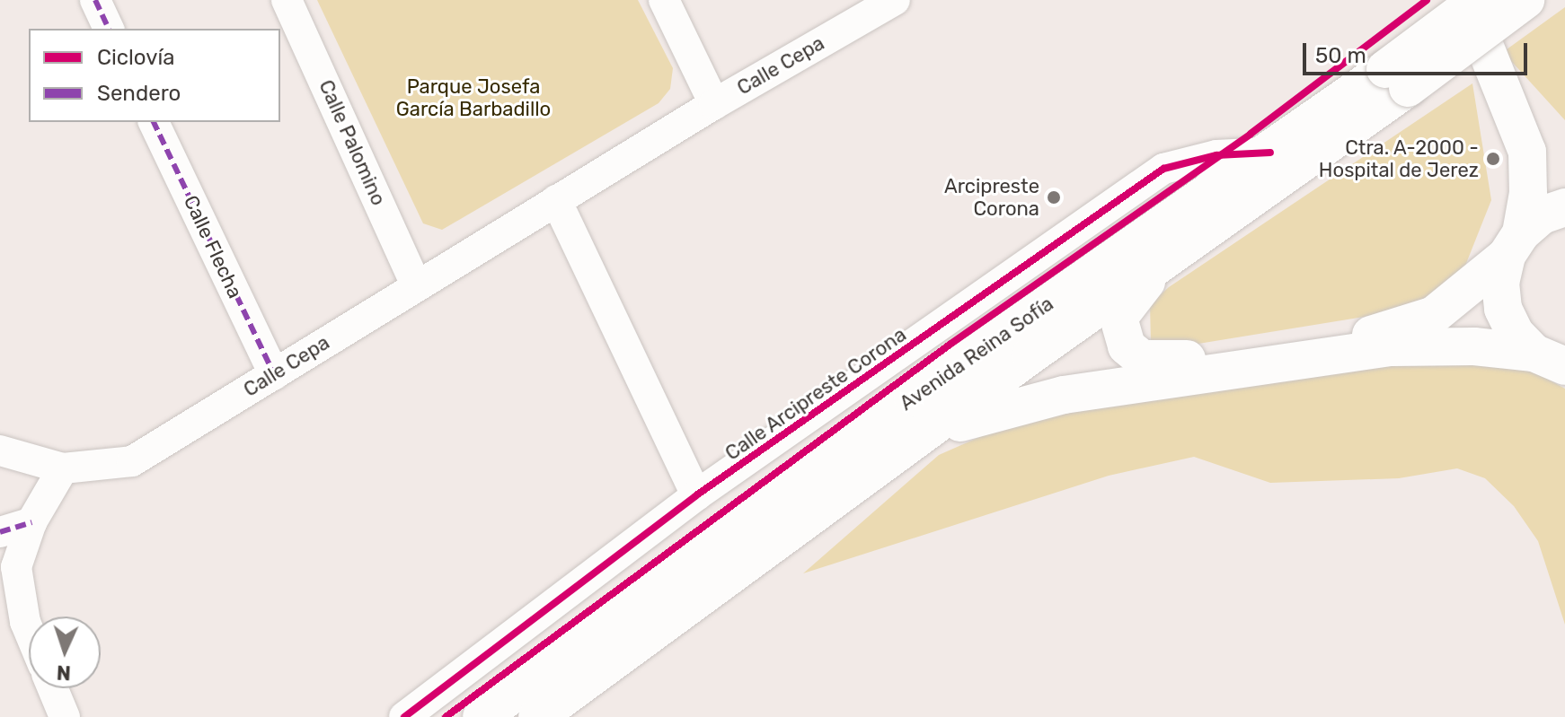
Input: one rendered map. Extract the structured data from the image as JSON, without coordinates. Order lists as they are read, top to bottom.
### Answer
{
  "streets": {
    "main road": ["Avenida Reina Sofía"],
    "street": [
      "Calle Cepa",
      "Calle Palomino",
      "Calle Flecha",
      "Calle Arcipreste Corona"
    ]
  },
  "crossings": [
    ["Calle Cepa", "Calle Palomino"],
    ["Calle Cepa", "Calle Flecha"],
    ["Avenida Reina Sofía", "Calle Arcipreste Corona"]
  ],
  "parks": ["Parque Josefa García Barbadillo"],
  "places": ["Ctra. A-2000 - Hospital de Jerez", "Arcipreste Corona"],
  "legend": ["Ciclovía", "Sendero"],
  "scale_bar": "50 m",
  "north": "bottom"
}
